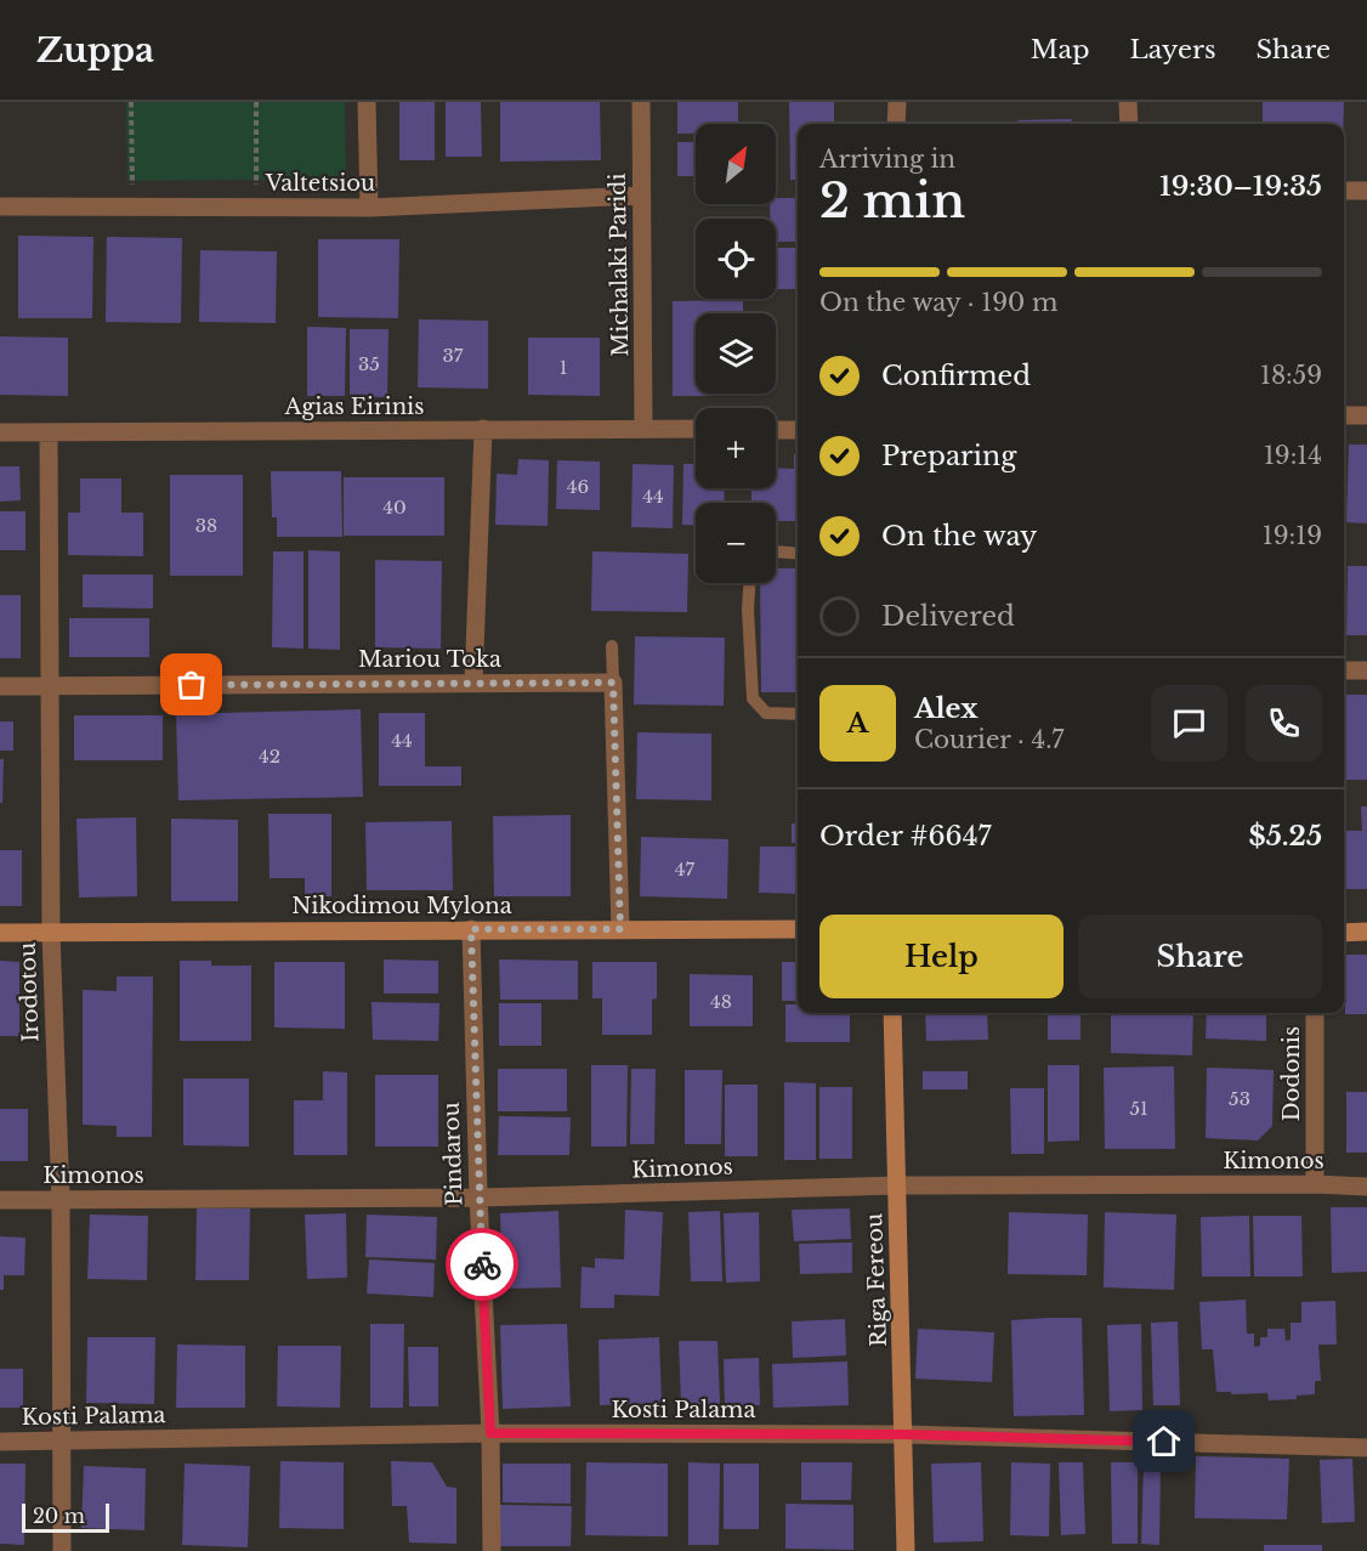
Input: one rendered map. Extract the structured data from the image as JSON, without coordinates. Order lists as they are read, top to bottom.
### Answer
{
  "streets": {
    "street": [
      "Valtetsiou",
      "Michalaki Paridi",
      "Agias Eirinis",
      "Mariou Toka",
      "Nikodimou Mylona",
      "Irodotou",
      "Dodonis",
      "Pindarou",
      "Kimonos",
      "Riga Fereou",
      "Kosti Palama"
    ]
  },
  "crossings": [
    ["Valtetsiou", "Michalaki Paridi"],
    ["Michalaki Paridi", "Agias Eirinis"],
    ["Agias Eirinis", "Irodotou"],
    ["Mariou Toka", "Irodotou"],
    ["Nikodimou Mylona", "Irodotou"],
    ["Nikodimou Mylona", "Pindarou"],
    ["Irodotou", "Kimonos"],
    ["Irodotou", "Kosti Palama"],
    ["Dodonis", "Kimonos"],
    ["Pindarou", "Kimonos"],
    ["Pindarou", "Kosti Palama"],
    ["Kimonos", "Riga Fereou"],
    ["Riga Fereou", "Kosti Palama"]
  ],
  "house_numbers": [
    "37",
    "35",
    "1",
    "46",
    "44",
    "40",
    "38",
    "44",
    "42",
    "47",
    "48",
    "53",
    "51"
  ],
  "scale_bar": "20 m",
  "north": "top right",
  "page": {
    "header": "Zuppa",
    "nav": ["Map", "Layers", "Share"],
    "map_buttons": ["+", "−"],
    "heading": ["2 min", "Arriving in", "19:30–19:35"],
    "panel": [
      "Alex",
      "Courier · 4.7",
      "Order #6647",
      "$5.25"
    ],
    "bar": "On the way · 190 m",
    "list": [
      ["Confirmed", "18:59"],
      ["Preparing", "19:14"],
      ["On the way", "19:19"],
      "Delivered"
    ],
    "round": "A",
    "buttons": ["Help", "Share"],
    "scale": "20 m"
  }
}
